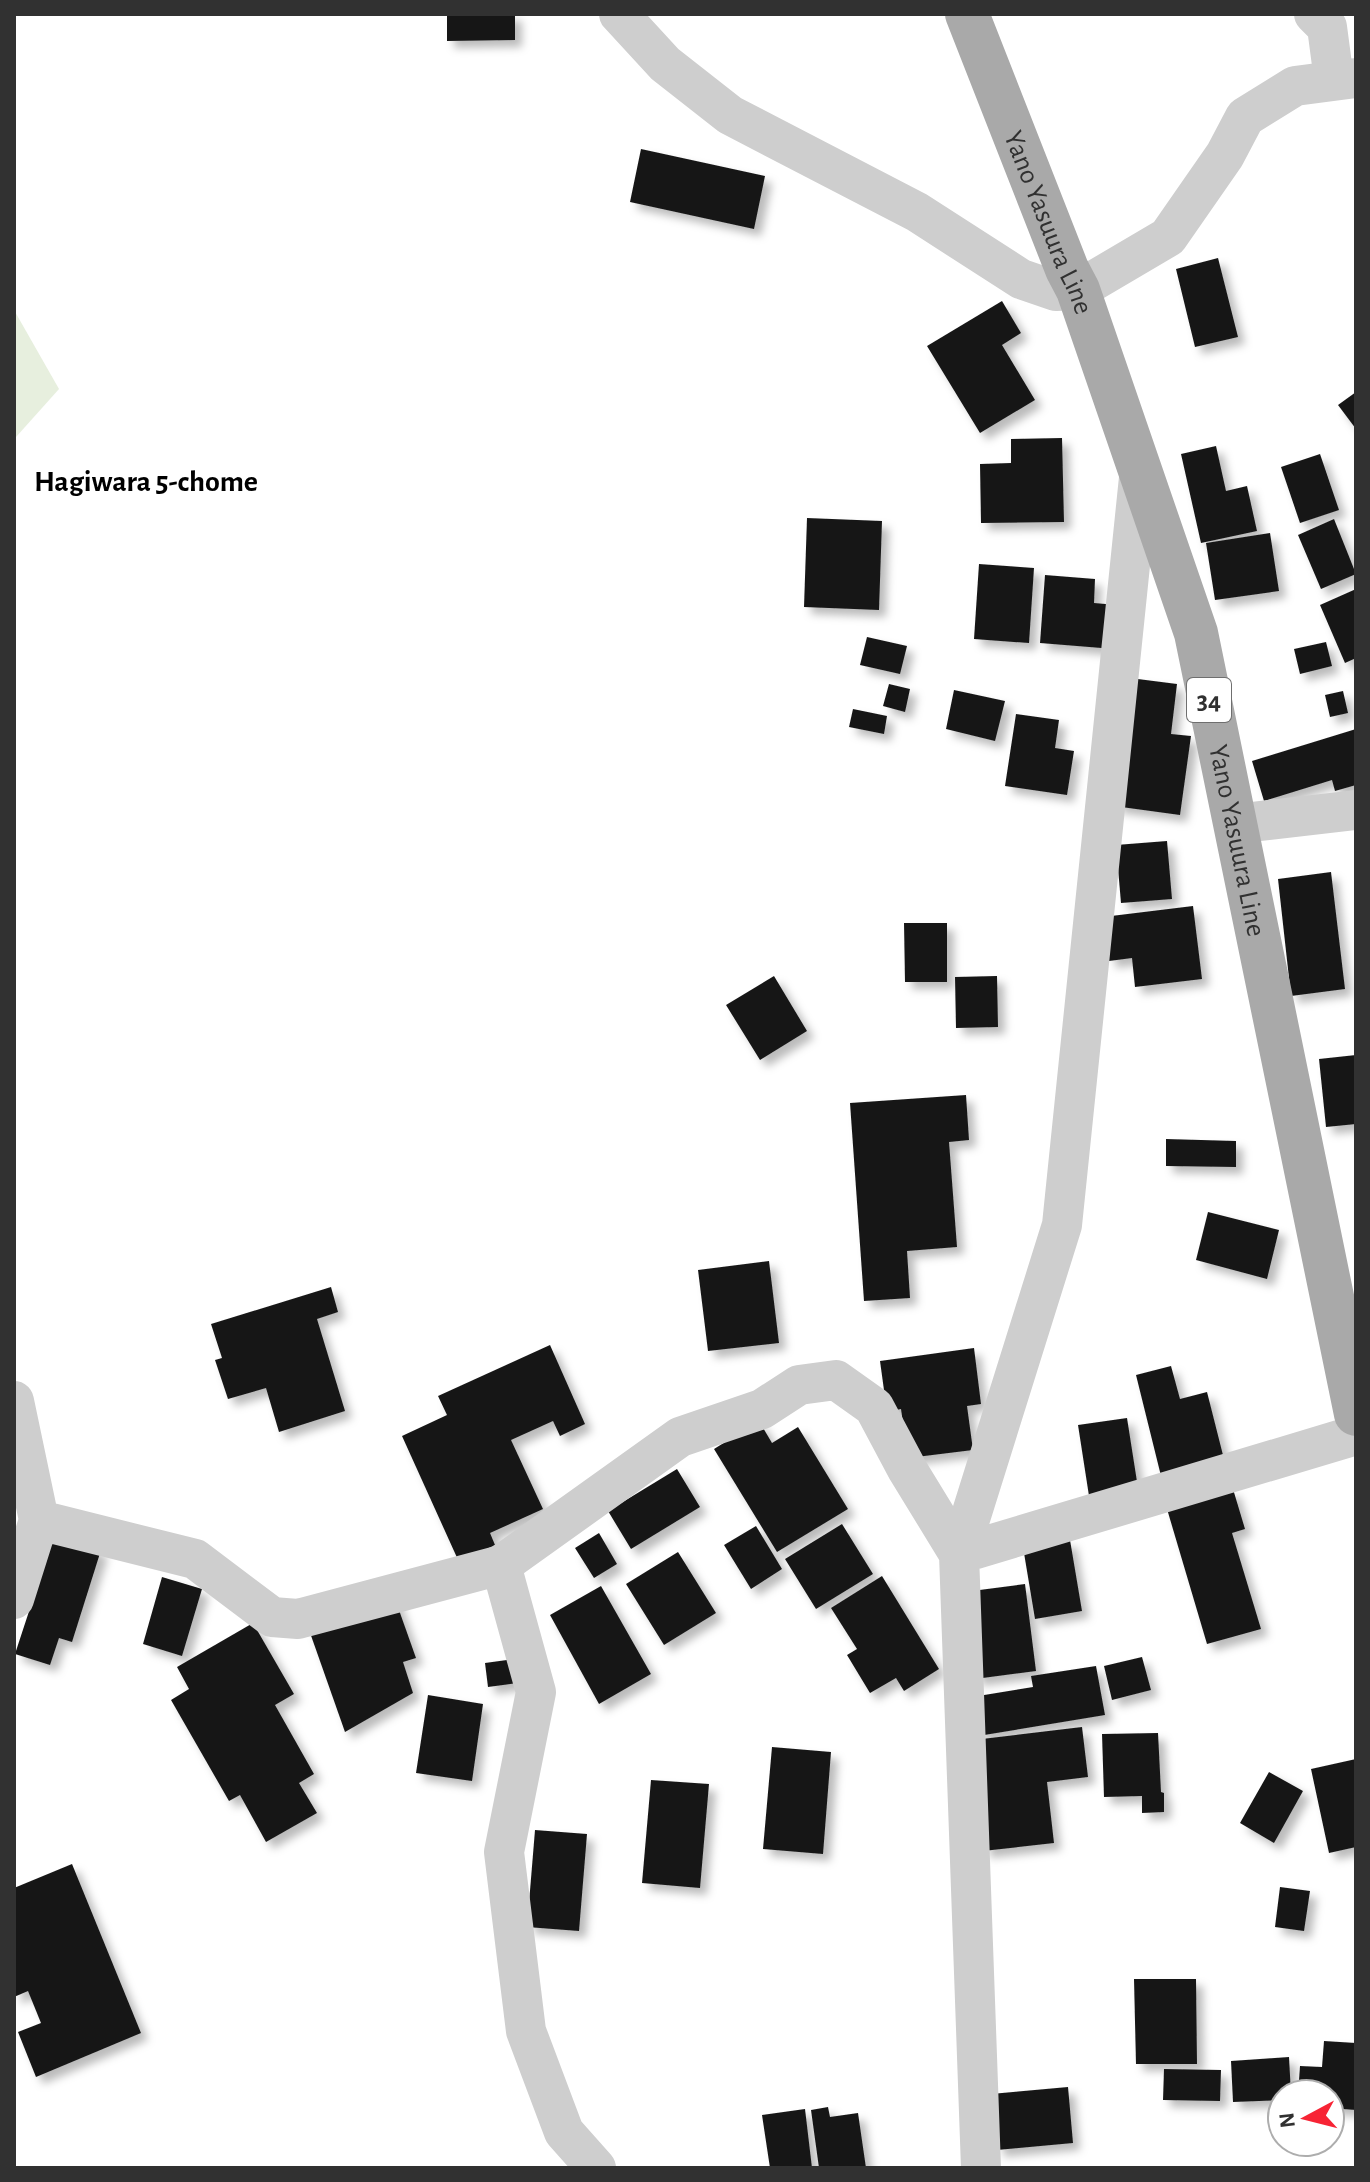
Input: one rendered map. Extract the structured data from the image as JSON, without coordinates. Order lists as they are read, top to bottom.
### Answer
{
  "streets": {
    "main road": ["Yano Yasuura Line", "34"]
  },
  "districts": ["Hagiwara 5-chome"],
  "north": "left"
}
